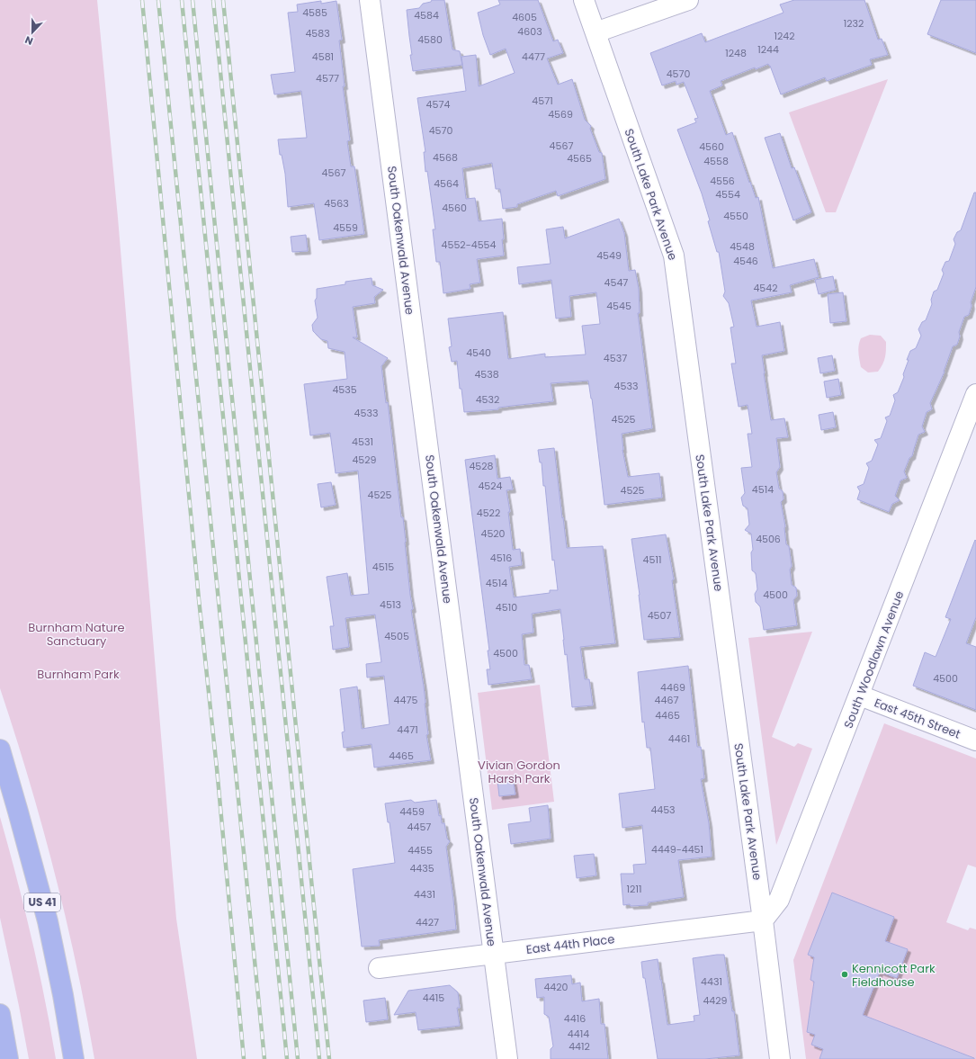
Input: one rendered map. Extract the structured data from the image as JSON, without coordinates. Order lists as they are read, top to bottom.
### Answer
{
  "streets": {
    "highway": ["US 41"],
    "street": [
      "South Lake Park Avenue",
      "South Oakenwald Avenue",
      "South Woodlawn Avenue",
      "East 45th Street",
      "East 44th Place"
    ]
  },
  "crossings": [
    ["South Lake Park Avenue", "South Woodlawn Avenue"],
    ["South Lake Park Avenue", "East 44th Place"],
    ["South Oakenwald Avenue", "East 44th Place"],
    ["South Woodlawn Avenue", "East 45th Street"],
    ["South Woodlawn Avenue", "East 44th Place"]
  ],
  "parks": ["Burnham Nature Sanctuary", "Burnham Park", "Vivian Gordon Harsh Park"],
  "places": ["Kennicott Park Fieldhouse"],
  "house_numbers": [
    "4585",
    "4584",
    "4605",
    "1232",
    "4603",
    "4583",
    "1242",
    "4580",
    "1244",
    "1248",
    "4581",
    "4477",
    "4570",
    "4577",
    "4571",
    "4574",
    "4569",
    "4570",
    "4567",
    "4560",
    "4568",
    "4565",
    "4558",
    "4567",
    "4556",
    "4564",
    "4554",
    "4563",
    "4560",
    "4550",
    "4559",
    "4552-4554",
    "4548",
    "4549",
    "4546",
    "4547",
    "4542",
    "4545",
    "4540",
    "4537",
    "4538",
    "4533",
    "4535",
    "4532",
    "4533",
    "4525",
    "4531",
    "4529",
    "4528",
    "4524",
    "4514",
    "4525",
    "4525",
    "4522",
    "4520",
    "4506",
    "4516",
    "4511",
    "4515",
    "4514",
    "4500",
    "4513",
    "4510",
    "4507",
    "4505",
    "4500",
    "4500",
    "4469",
    "4475",
    "4467",
    "4465",
    "4471",
    "4461",
    "4465",
    "4453",
    "4459",
    "4457",
    "4449-4451",
    "4455",
    "4435",
    "1211",
    "4431",
    "4427",
    "4431",
    "4420",
    "4415",
    "4429",
    "4416",
    "4414",
    "4412"
  ],
  "north": "bottom"
}
